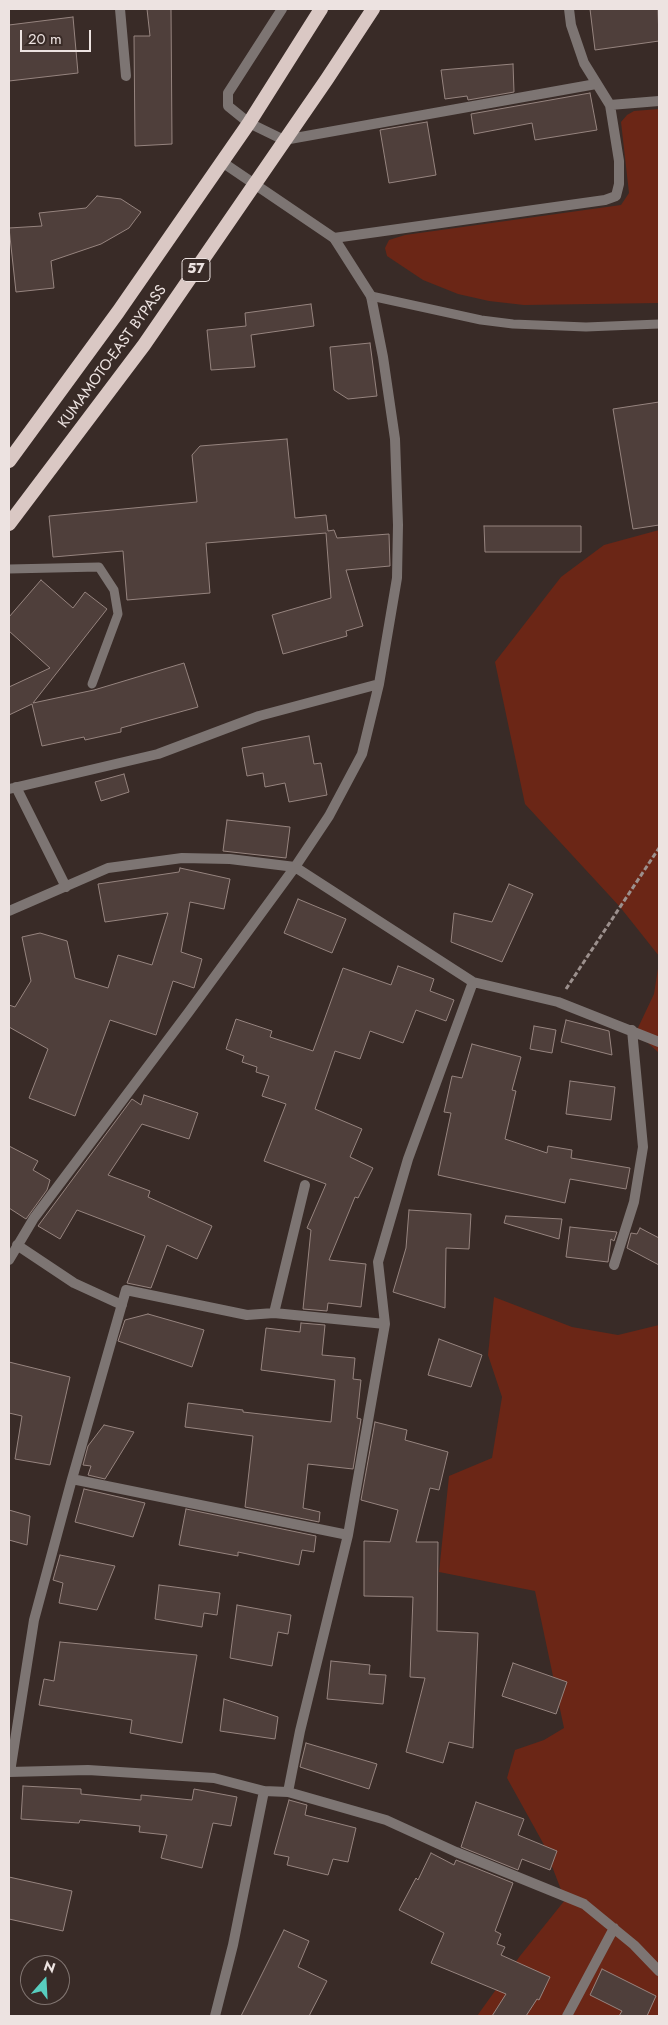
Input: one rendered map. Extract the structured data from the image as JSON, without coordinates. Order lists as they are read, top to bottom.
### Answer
{
  "streets": {
    "highway": ["57", "KUMAMOTO-EAST BYPASS"]
  },
  "scale_bar": "20 m",
  "north": "top"
}
